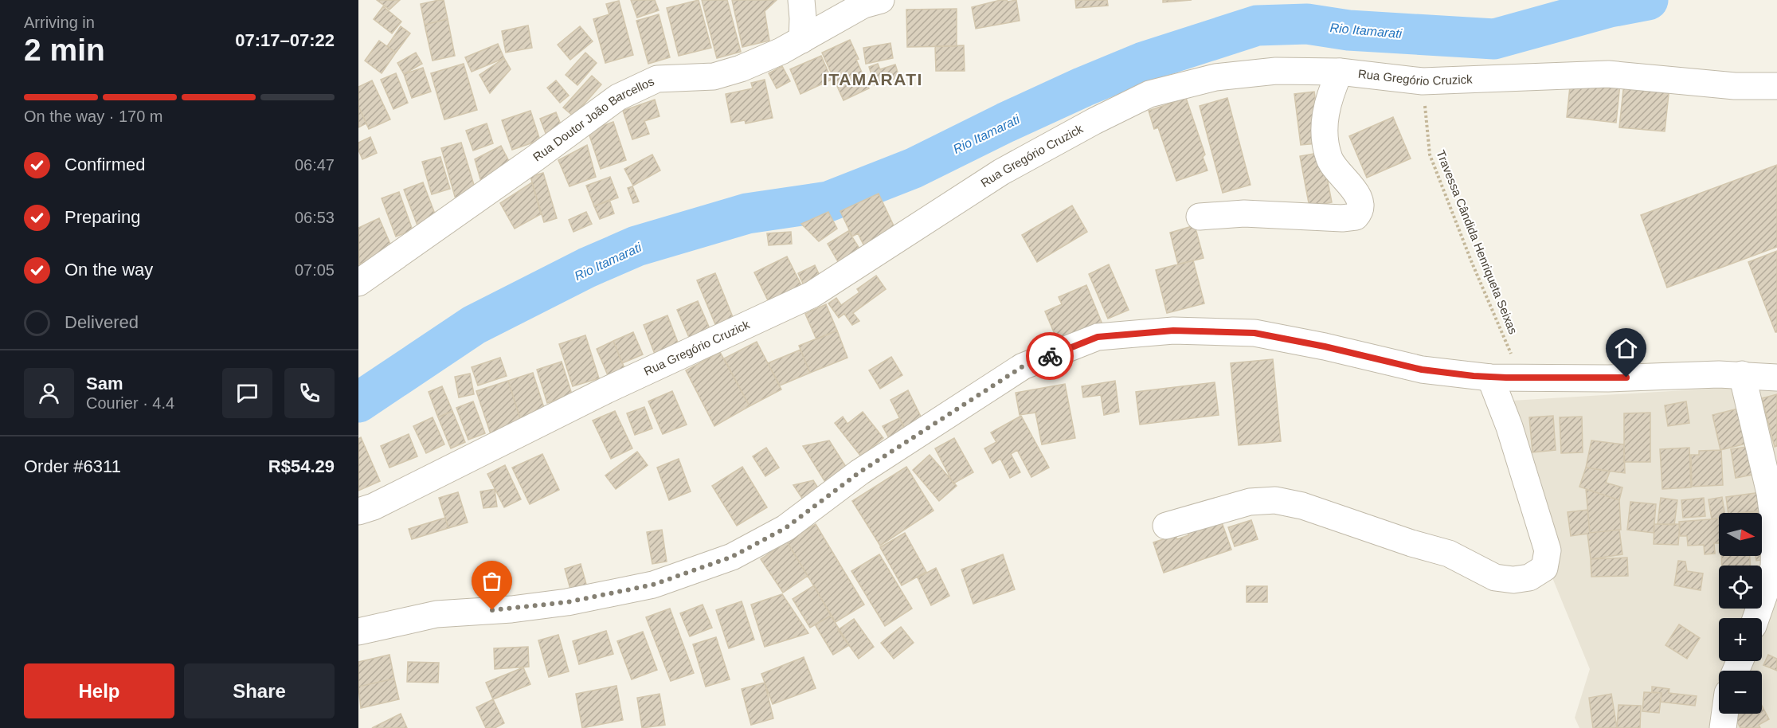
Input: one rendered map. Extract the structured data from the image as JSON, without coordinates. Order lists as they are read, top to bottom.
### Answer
{
  "streets": {
    "street": ["Rua Gregório Cruzick", "Rua Doutor João Barcellos"],
    "path": ["Travessa Cândida Henriqueta Seixas"]
  },
  "crossings": [
    ["Rua Gregório Cruzick", "Travessa Cândida Henriqueta Seixas"]
  ],
  "districts": ["ITAMARATI"],
  "water": ["Rio Itamarati"],
  "north": "right",
  "page": {
    "heading": ["2 min", "Arriving in", "07:17–07:22"],
    "panel": [
      "Sam",
      "Courier · 4.4",
      "Order #6311",
      "R$54.29"
    ],
    "bar": "On the way · 170 m",
    "list": [
      ["Confirmed", "06:47"],
      ["Preparing", "06:53"],
      ["On the way", "07:05"],
      "Delivered"
    ],
    "map_buttons": ["+", "−"],
    "buttons": ["Help", "Share"]
  }
}
